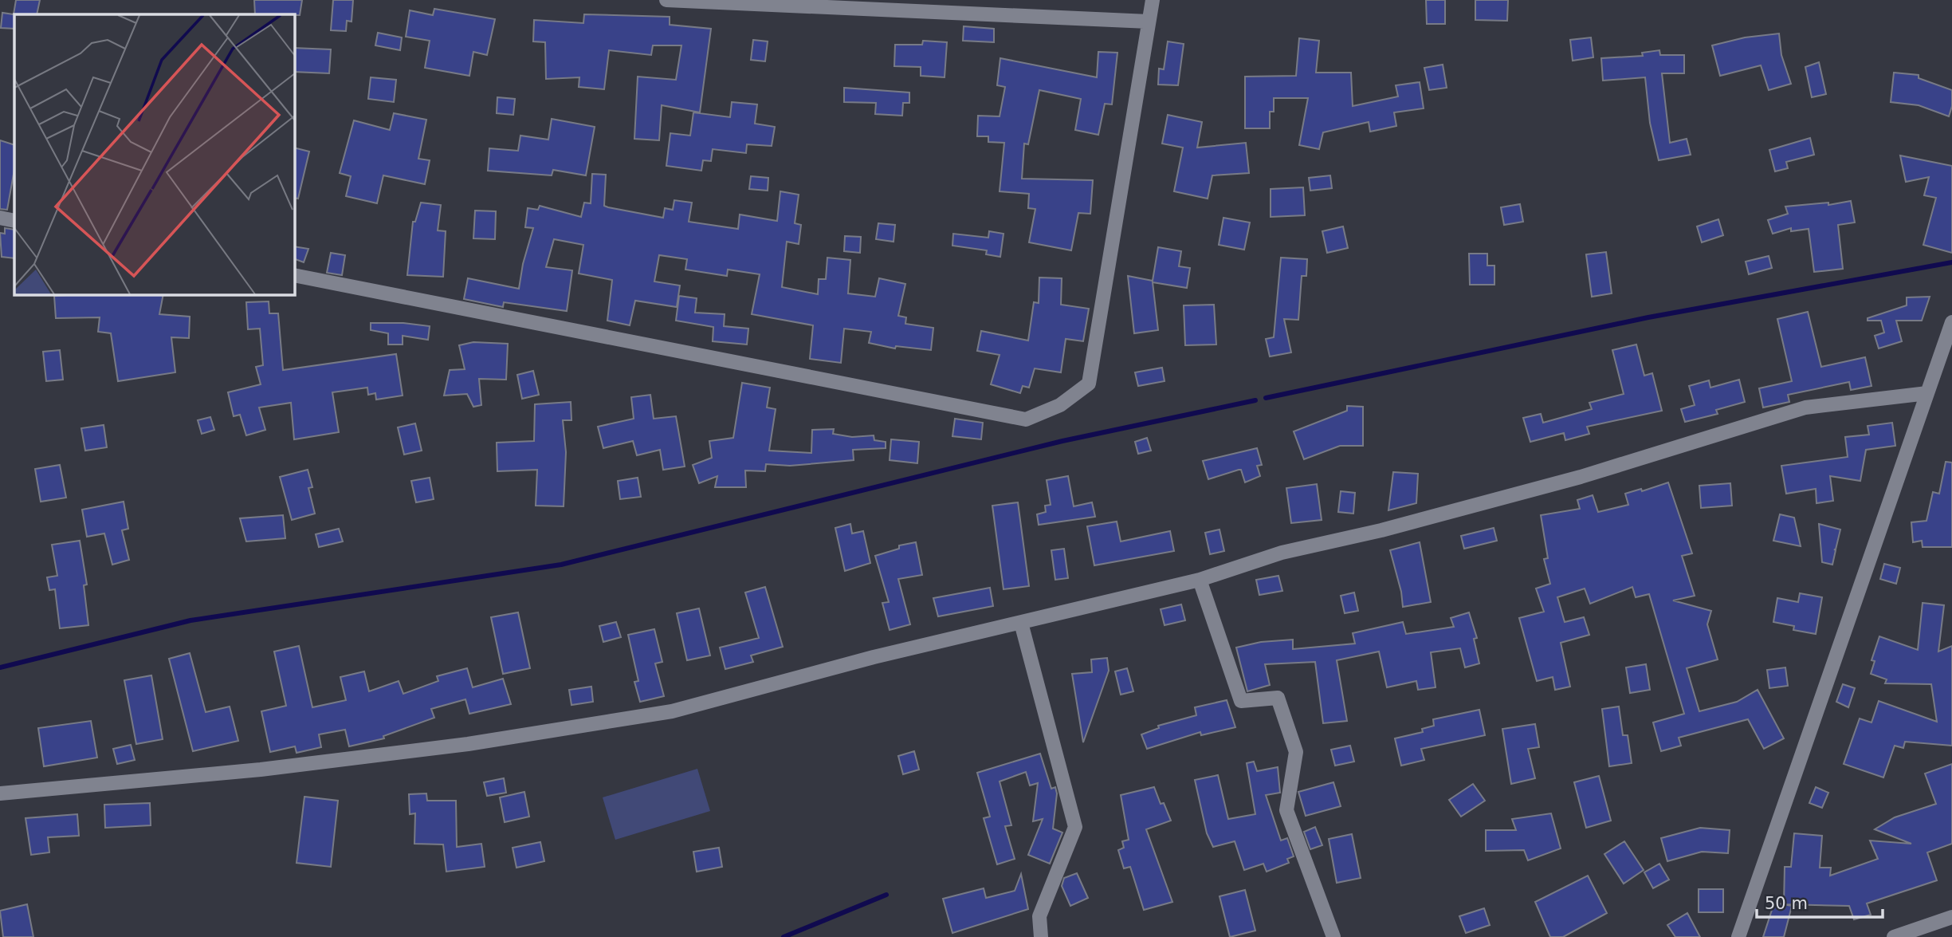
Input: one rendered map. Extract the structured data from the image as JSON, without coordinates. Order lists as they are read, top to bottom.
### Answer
{
  "scale_bar": "50 m"
}
